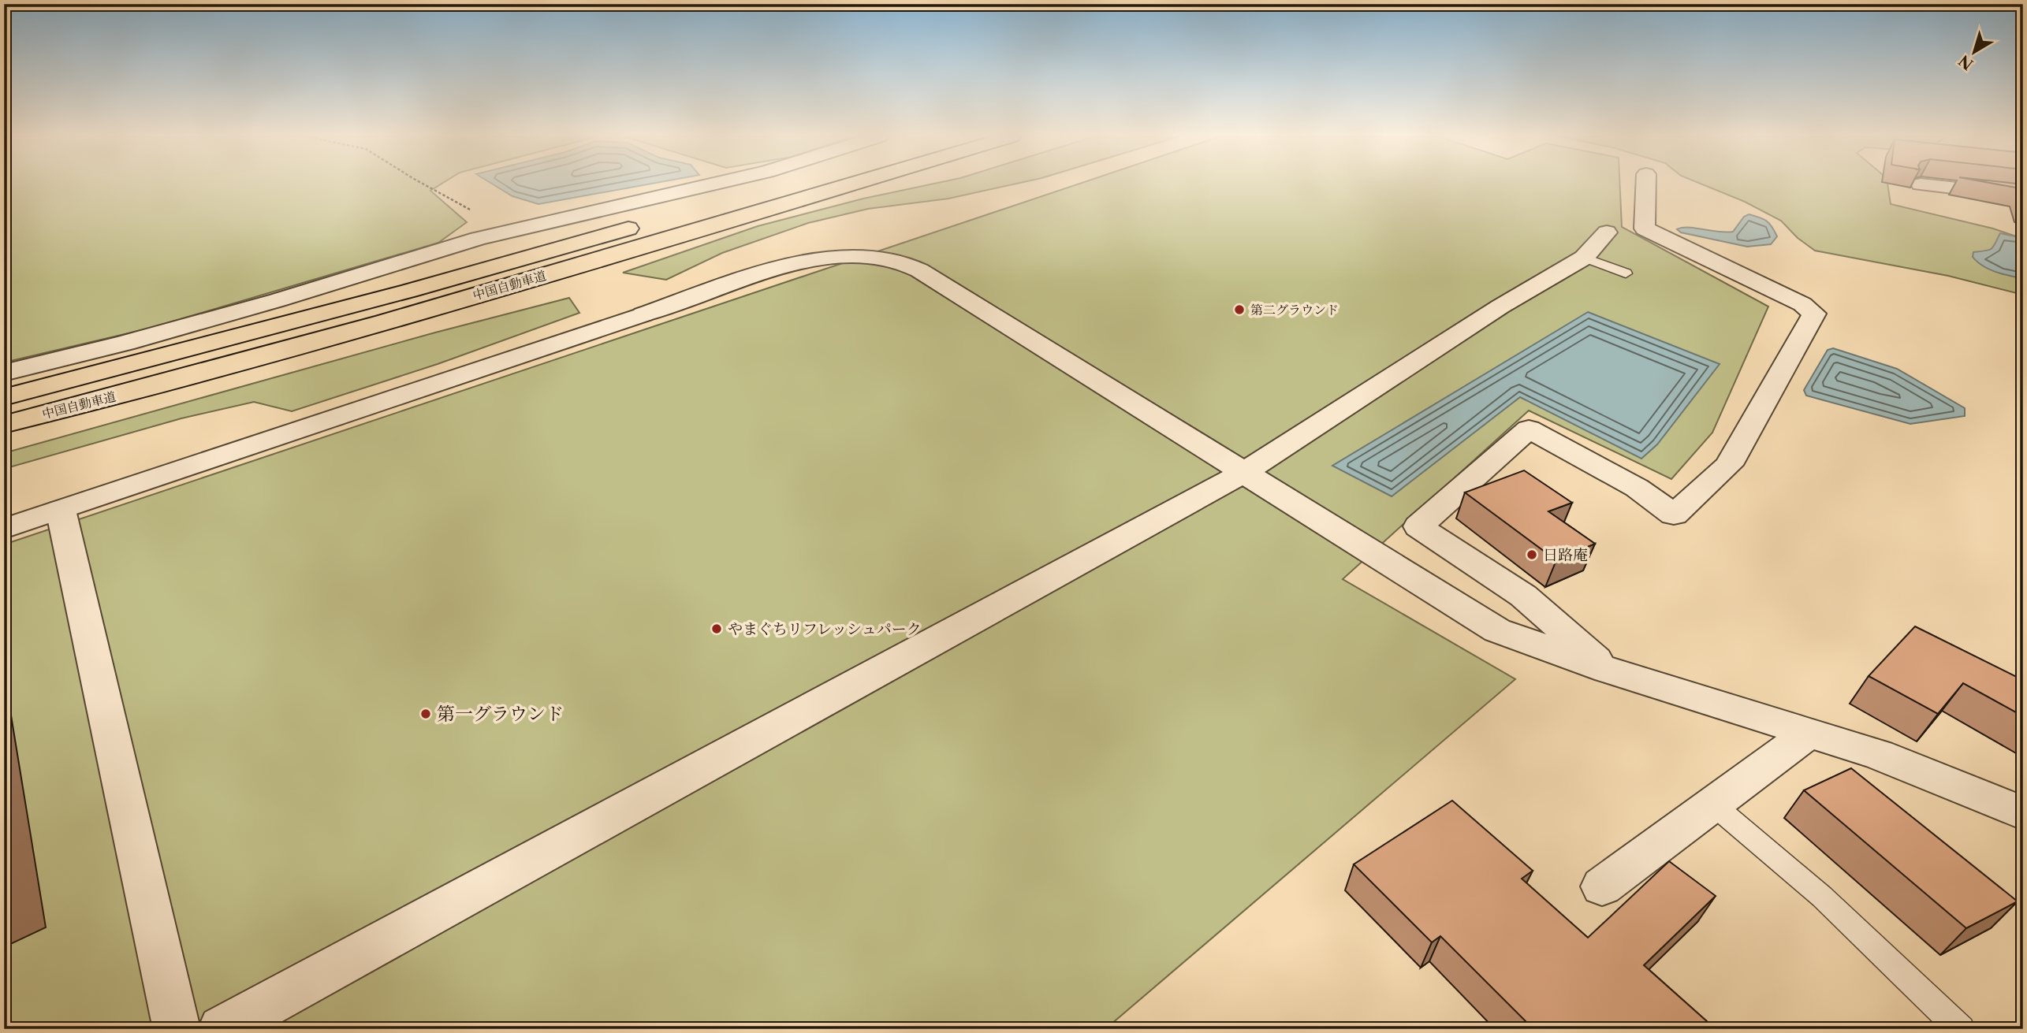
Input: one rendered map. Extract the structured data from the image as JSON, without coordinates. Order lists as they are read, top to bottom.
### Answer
{
  "streets": {
    "highway": ["中国自動車道"]
  },
  "places": [
    "第二グラウンド",
    "日路庵",
    "やまぐちリフレッシュパーク",
    "第一グラウンド"
  ],
  "north": "bottom left"
}
